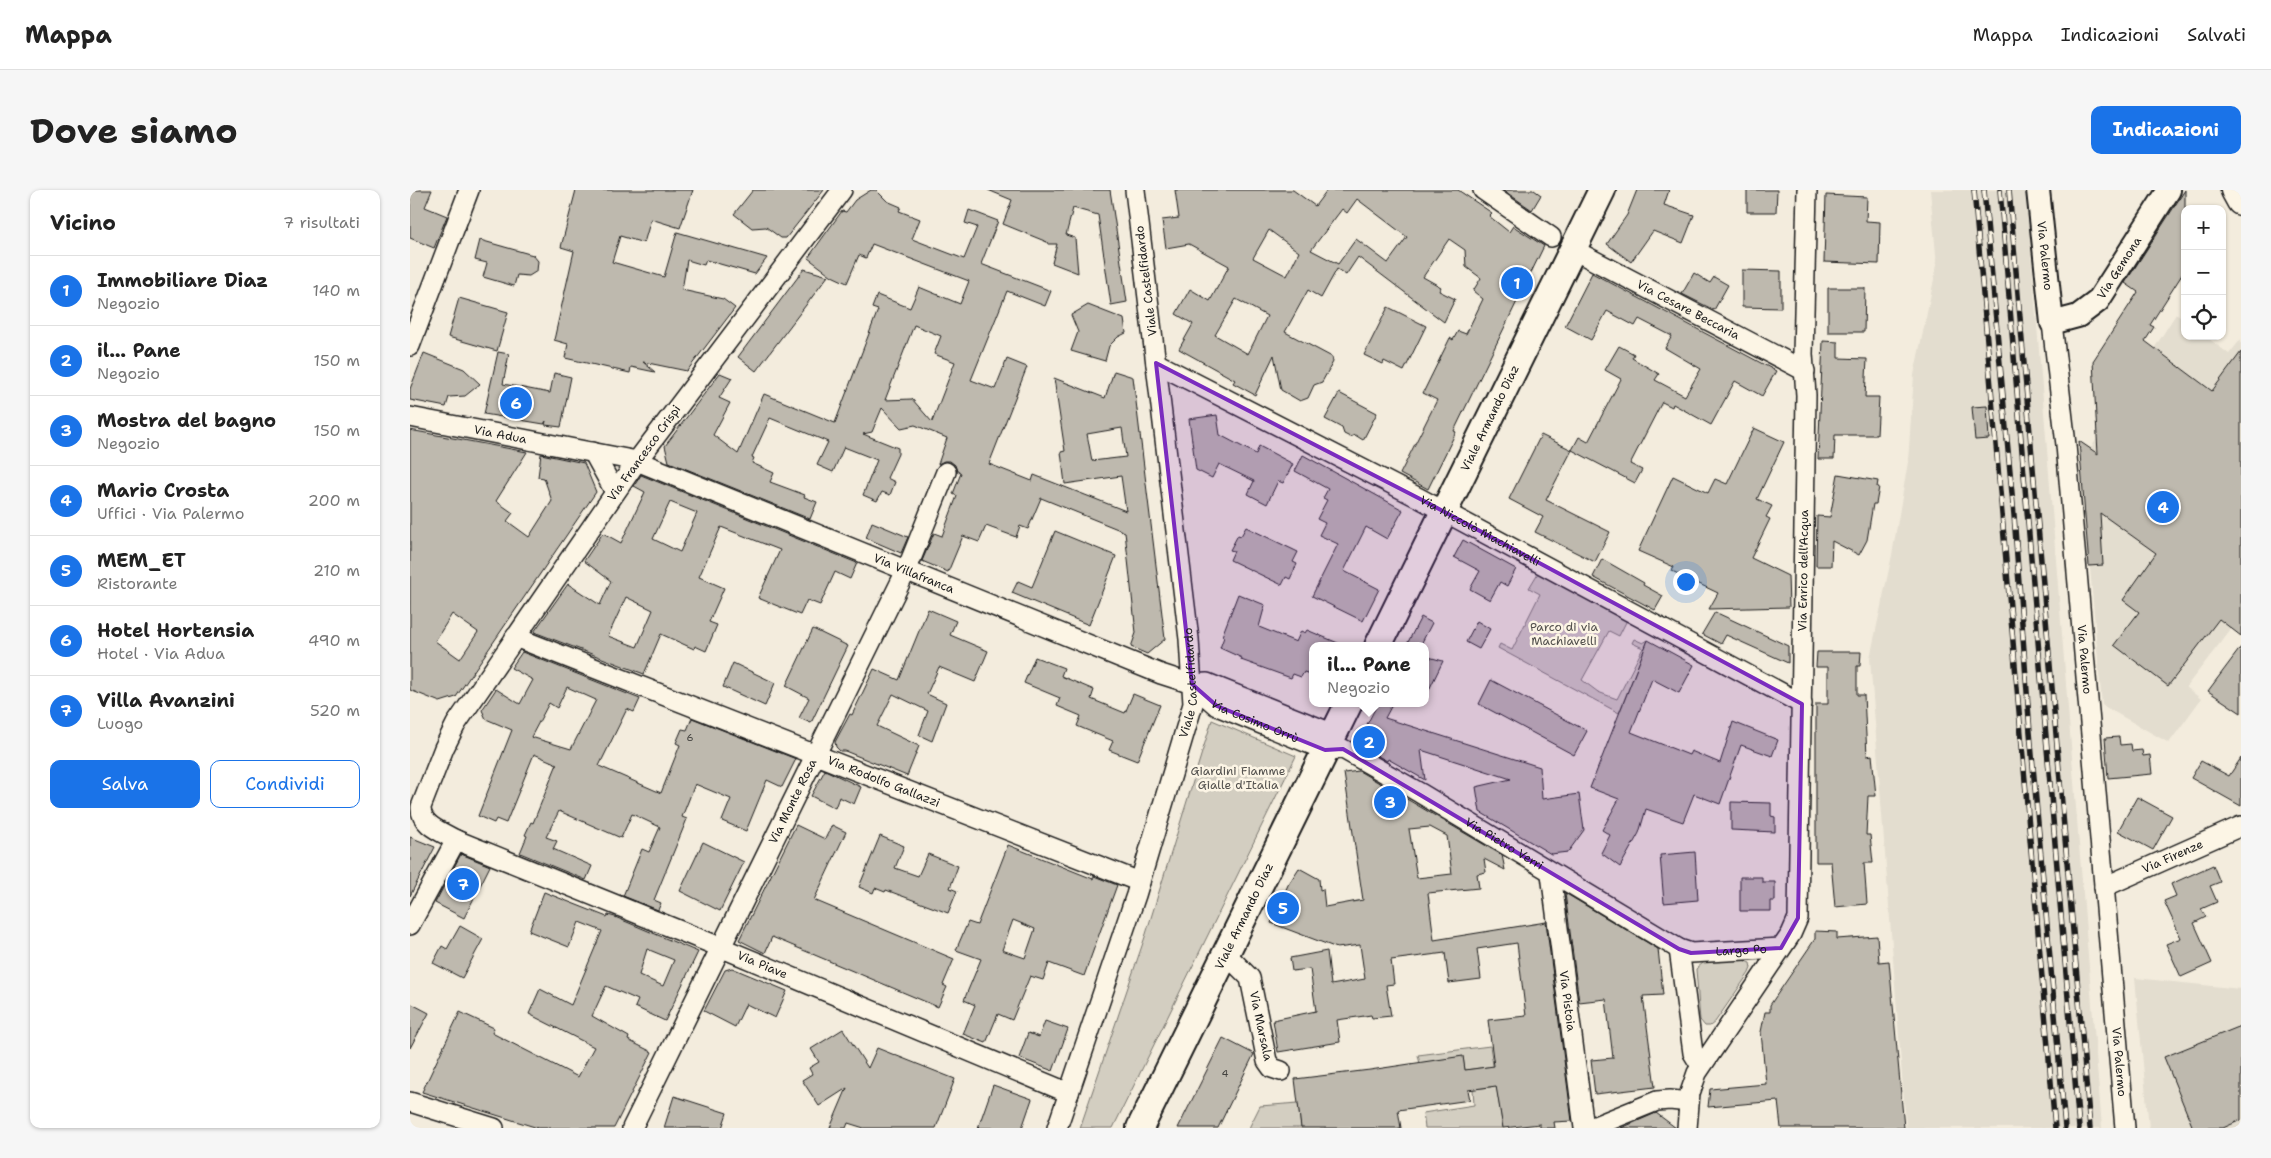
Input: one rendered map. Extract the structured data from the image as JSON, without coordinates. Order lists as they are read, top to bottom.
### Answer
{
  "streets": {
    "main road": ["Viale Armando Diaz"],
    "street": [
      "Via Palermo",
      "Via Gemona",
      "Viale Castelfidardo",
      "Via Cesare Beccaria",
      "Via Adua",
      "Via Francesco Crispi",
      "Via Niccolò Machiavelli",
      "Via Enrico dell'Acqua",
      "Via Villafranca",
      "Via Cosimo Orrù",
      "Via Rodolfo Gallazzi",
      "Via Monte Rosa",
      "Via Pietro Verri",
      "Via Firenze",
      "Largo Po",
      "Via Piave",
      "Via Pistoia",
      "Via Marsala"
    ]
  },
  "crossings": [
    ["Via Palermo", "Via Gemona"],
    ["Via Palermo", "Via Firenze"],
    ["Viale Castelfidardo", "Via Niccolò Machiavelli"],
    ["Viale Castelfidardo", "Via Villafranca"],
    ["Viale Castelfidardo", "Via Cosimo Orrù"],
    ["Viale Castelfidardo", "Via Rodolfo Gallazzi"],
    ["Viale Castelfidardo", "Via Piave"],
    ["Via Cesare Beccaria", "Viale Armando Diaz"],
    ["Via Cesare Beccaria", "Via Enrico dell'Acqua"],
    ["Viale Armando Diaz", "Via Niccolò Machiavelli"],
    ["Viale Armando Diaz", "Via Cosimo Orrù"],
    ["Viale Armando Diaz", "Via Pietro Verri"],
    ["Viale Armando Diaz", "Via Marsala"],
    ["Via Adua", "Via Francesco Crispi"],
    ["Via Adua", "Via Villafranca"],
    ["Via Francesco Crispi", "Via Villafranca"],
    ["Via Francesco Crispi", "Via Rodolfo Gallazzi"],
    ["Via Francesco Crispi", "Via Piave"],
    ["Via Niccolò Machiavelli", "Via Enrico dell'Acqua"],
    ["Via Enrico dell'Acqua", "Largo Po"],
    ["Via Villafranca", "Via Cosimo Orrù"],
    ["Via Villafranca", "Via Monte Rosa"],
    ["Via Cosimo Orrù", "Via Pietro Verri"],
    ["Via Rodolfo Gallazzi", "Via Monte Rosa"],
    ["Via Monte Rosa", "Via Piave"],
    ["Via Pietro Verri", "Largo Po"],
    ["Via Pietro Verri", "Via Pistoia"]
  ],
  "parks": ["Parco di via Machiavelli", "Giardini Fiamme Gialle d'Italia"],
  "house_numbers": ["6", "4"],
  "page": {
    "header": "Mappa",
    "nav": ["Mappa", "Indicazioni", "Salvati"],
    "buttons": [
      "Indicazioni",
      ["Salva", "Condividi"]
    ],
    "title": "Dove siamo",
    "heading": ["Vicino", "7 risultati"],
    "map_buttons": ["+", "−"],
    "list": [
      {
        "mark": "1",
        "name": "Immobiliare Diaz",
        "note": "Negozio",
        "value": "140 m"
      },
      {
        "mark": "2",
        "name": "il... Pane",
        "note": "Negozio",
        "value": "150 m"
      },
      {
        "mark": "3",
        "name": "Mostra del bagno",
        "note": "Negozio",
        "value": "150 m"
      },
      {
        "mark": "4",
        "name": "Mario Crosta",
        "note": "Uffici · Via Palermo",
        "value": "200 m"
      },
      {
        "mark": "5",
        "name": "MEM_ET",
        "note": "Ristorante",
        "value": "210 m"
      },
      {
        "mark": "6",
        "name": "Hotel Hortensia",
        "note": "Hotel · Via Adua",
        "value": "490 m"
      },
      {
        "mark": "7",
        "name": "Villa Avanzini",
        "note": "Luogo",
        "value": "520 m"
      }
    ],
    "pins": [
      "1",
      "6",
      "4",
      "2",
      "3",
      "7",
      "5"
    ],
    "popup": ["il... Pane", "Negozio"]
  }
}
